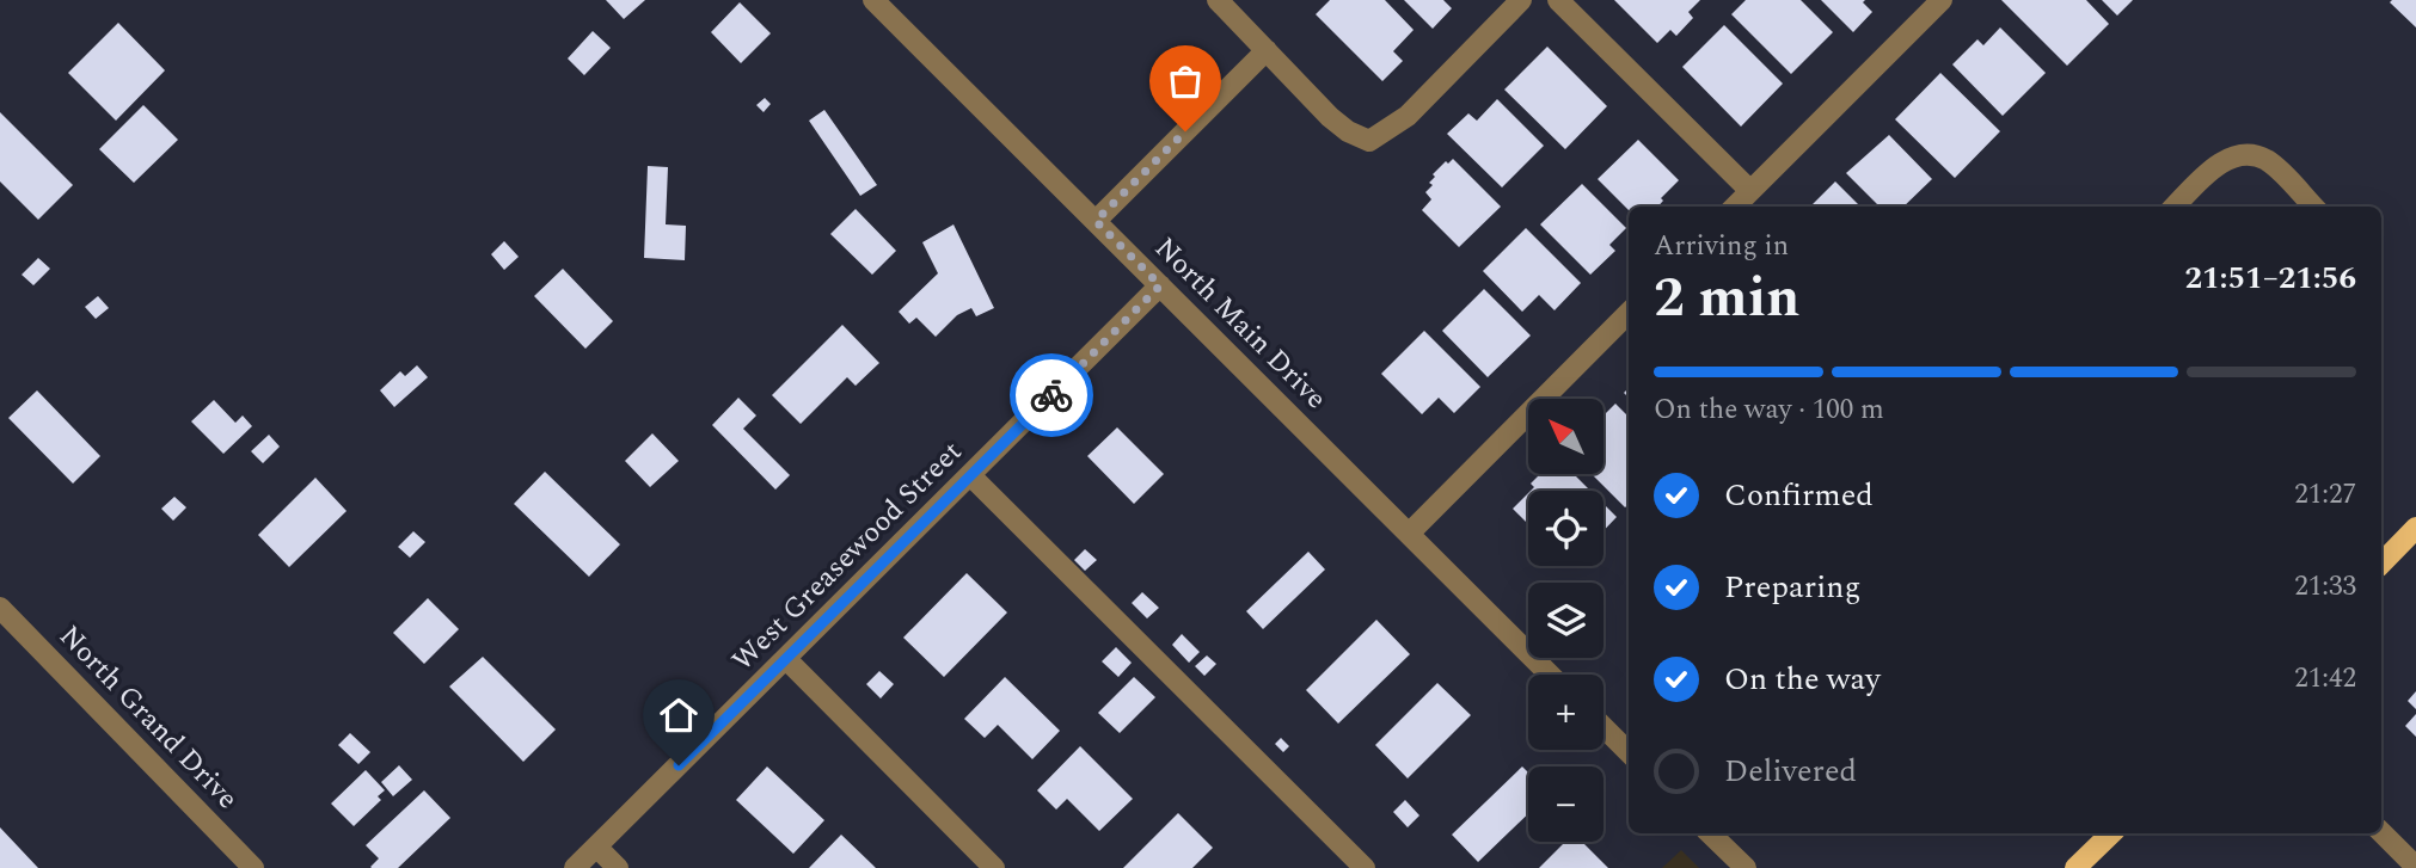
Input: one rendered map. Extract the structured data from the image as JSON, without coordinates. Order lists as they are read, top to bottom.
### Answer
{
  "streets": {
    "street": ["North Main Drive", "West Greasewood Street", "North Grand Drive"]
  },
  "crossings": [
    ["North Main Drive", "West Greasewood Street"]
  ],
  "north": "top left",
  "page": {
    "heading": ["2 min", "Arriving in", "21:51–21:56"],
    "bar": "On the way · 100 m",
    "map_buttons": ["+", "−"],
    "list": [
      ["Confirmed", "21:27"],
      ["Preparing", "21:33"],
      ["On the way", "21:42"],
      "Delivered"
    ]
  }
}
